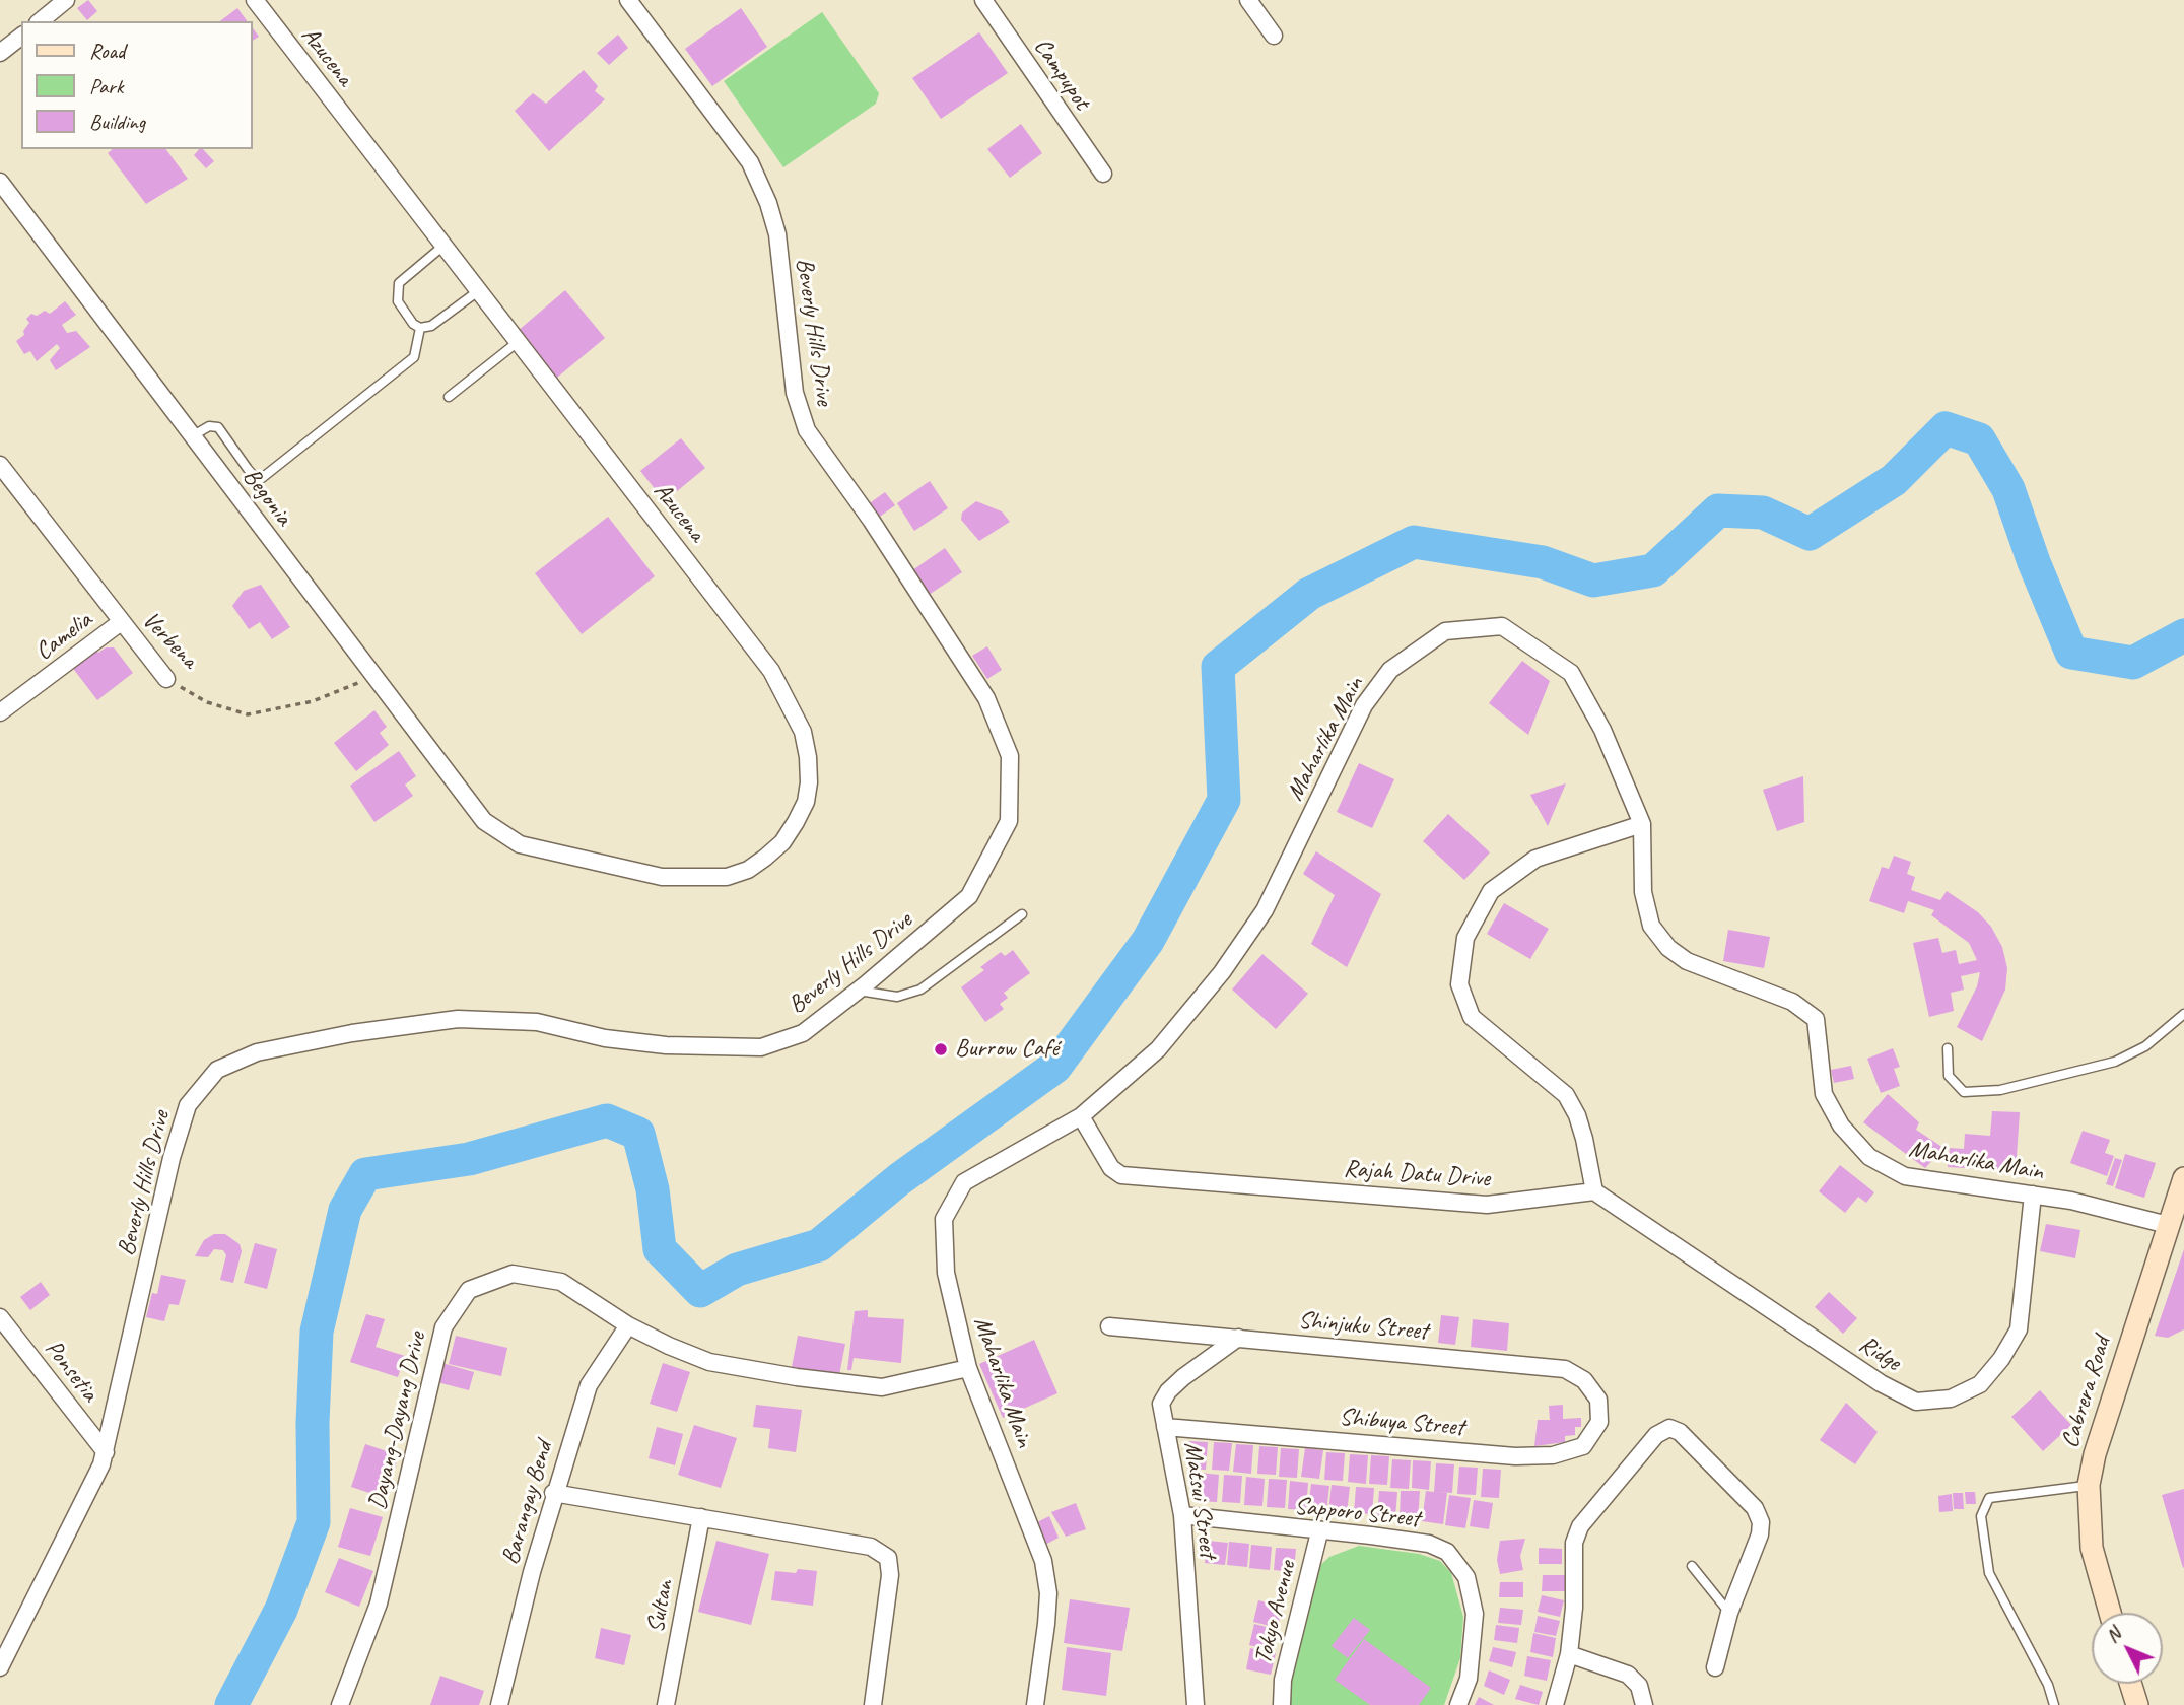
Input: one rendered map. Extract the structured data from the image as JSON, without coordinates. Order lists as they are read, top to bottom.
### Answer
{
  "streets": {
    "main road": ["Cabrera Road"],
    "street": [
      "Azucena",
      "Campupot",
      "Beverly Hills Drive",
      "Begonia",
      "Camelia",
      "Verbena",
      "Maharlika Main",
      "Rajah Datu Drive",
      "Shinjuku Street",
      "Ridge",
      "Ponsetia",
      "Dayang-Dayang Drive",
      "Shibuya Street",
      "Matsui Street",
      "Barangay Bend",
      "Sapporo Street",
      "Sultan",
      "Tokyo Avenue"
    ]
  },
  "crossings": [
    ["Azucena", "Begonia"],
    ["Beverly Hills Drive", "Ponsetia"],
    ["Begonia", "Verbena"],
    ["Camelia", "Verbena"],
    ["Maharlika Main", "Rajah Datu Drive"],
    ["Maharlika Main", "Ridge"],
    ["Maharlika Main", "Cabrera Road"],
    ["Maharlika Main", "Dayang-Dayang Drive"],
    ["Rajah Datu Drive", "Ridge"],
    ["Shinjuku Street", "Shibuya Street"],
    ["Shinjuku Street", "Matsui Street"],
    ["Dayang-Dayang Drive", "Barangay Bend"],
    ["Shibuya Street", "Matsui Street"],
    ["Matsui Street", "Sapporo Street"],
    ["Sapporo Street", "Tokyo Avenue"]
  ],
  "places": ["Burrow Café"],
  "legend": ["Road", "Park", "Building"],
  "north": "top left"
}
